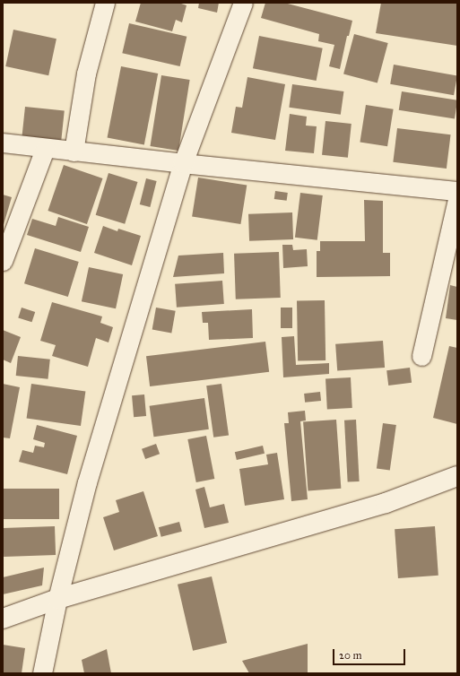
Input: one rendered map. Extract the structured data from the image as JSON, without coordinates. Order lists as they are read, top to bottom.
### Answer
{
  "scale_bar": "20 m"
}
